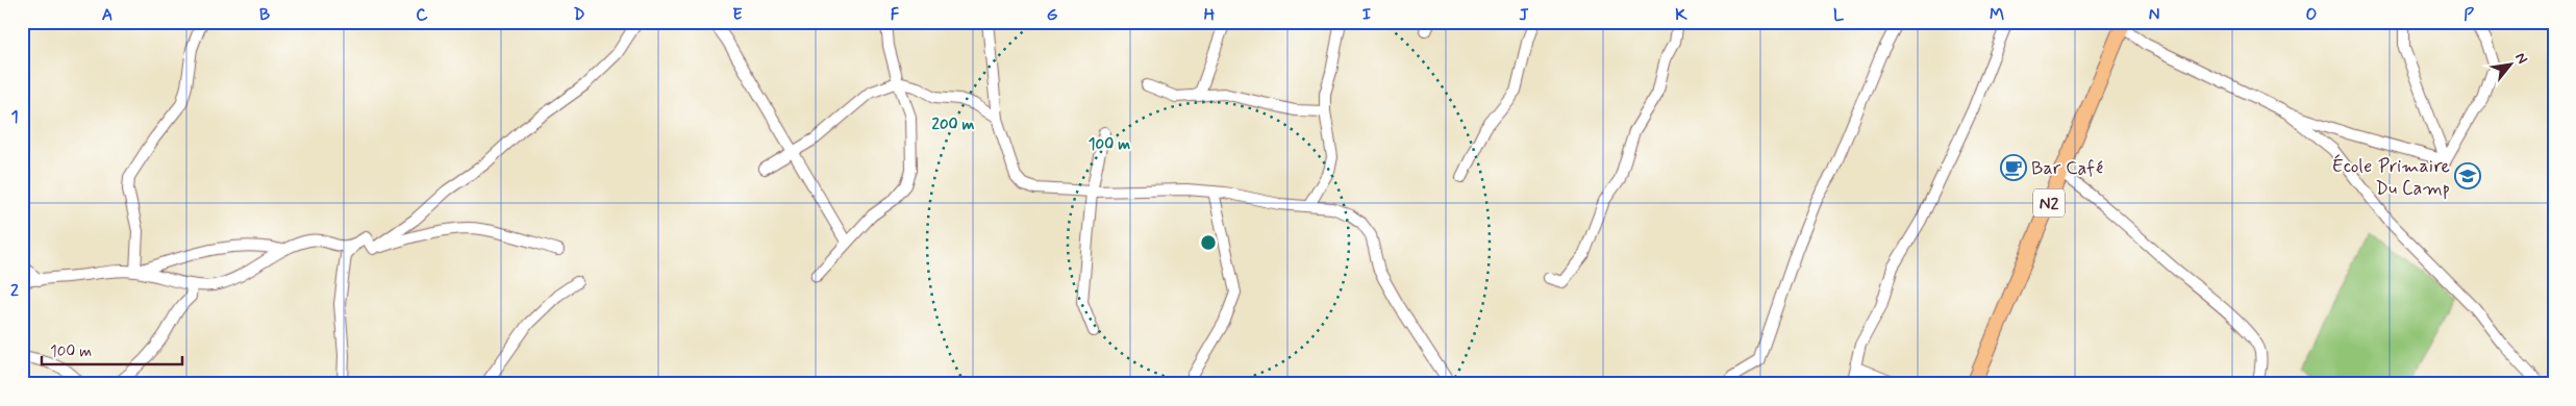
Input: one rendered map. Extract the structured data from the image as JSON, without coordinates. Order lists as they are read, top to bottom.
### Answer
{
  "streets": {
    "highway": ["N2"]
  },
  "places": {
    "cafe": ["Bar Café"],
    "school or university": ["École Primaire Du Camp"]
  },
  "scale_bar": "100 m",
  "north": "top right",
  "grid": {
    "columns": [
      "A",
      "B",
      "C",
      "D",
      "E",
      "F",
      "G",
      "H",
      "I",
      "J",
      "K",
      "L",
      "M",
      "N",
      "O",
      "P"
    ],
    "rows": ["1", "2"]
  },
  "rings": ["200 m", "100 m"]
}
